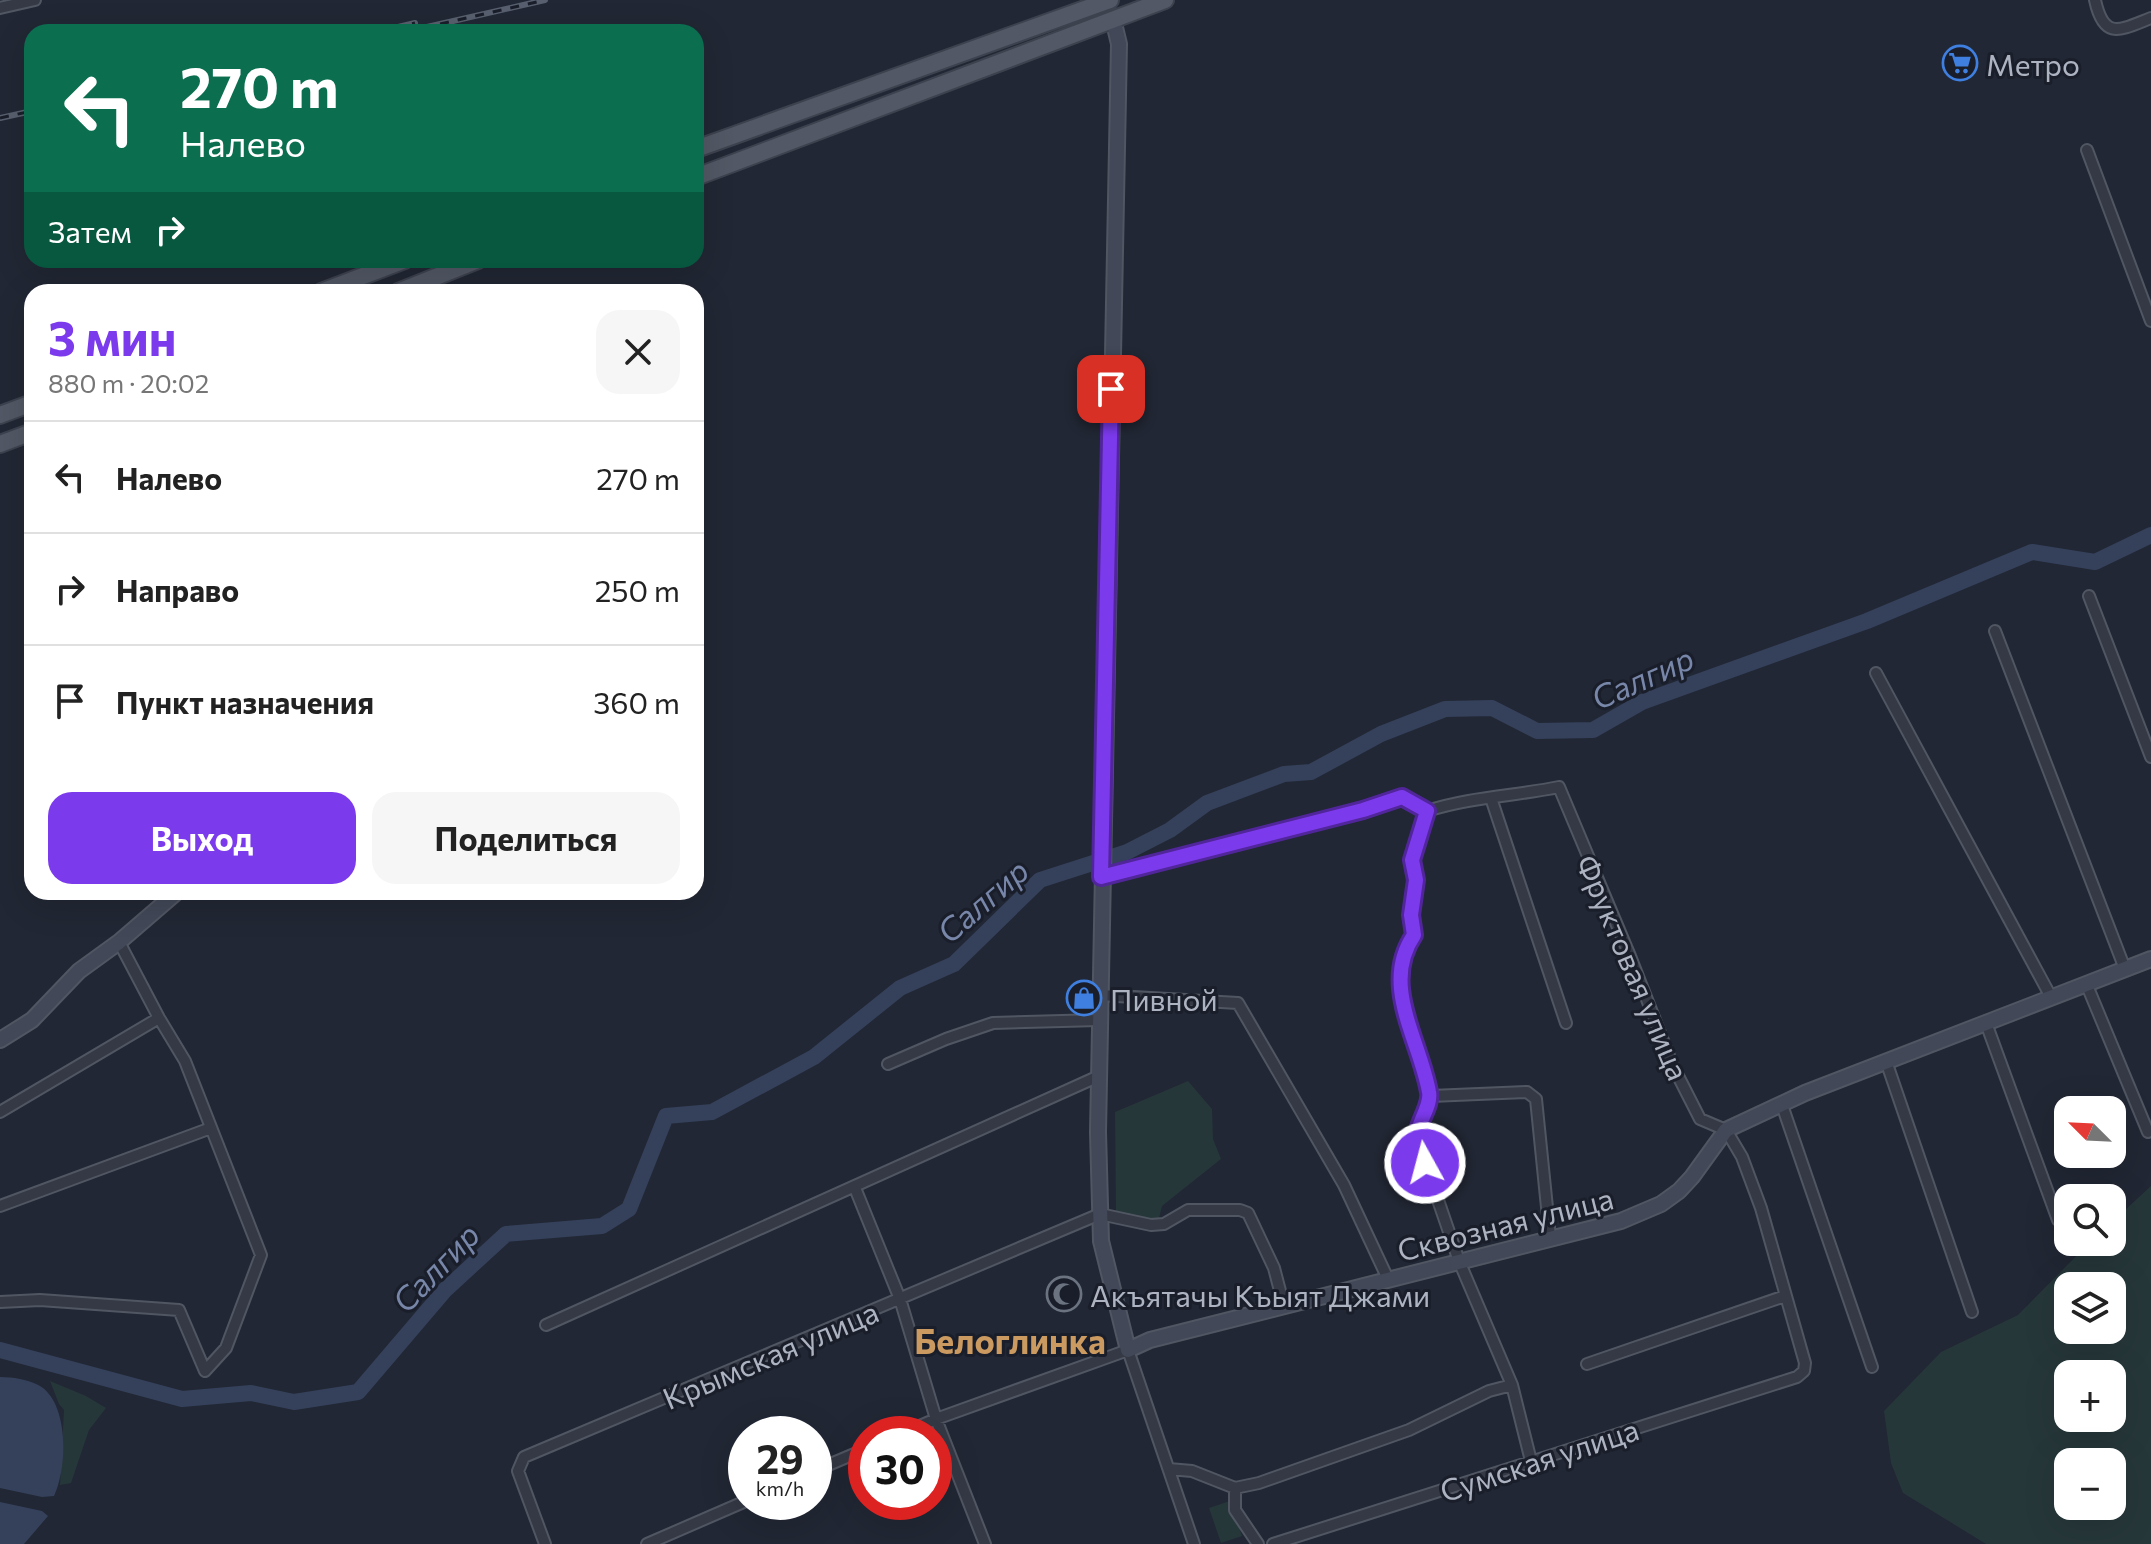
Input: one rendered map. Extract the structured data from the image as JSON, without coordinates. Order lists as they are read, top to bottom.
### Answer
{
  "streets": {
    "main road": ["Сквозная улица"],
    "street": ["Фруктовая улица", "Крымская улица", "Сумская улица"]
  },
  "crossings": [
    ["Фруктовая улица", "Сквозная улица"]
  ],
  "districts": ["Белоглинка"],
  "water": ["Салгир"],
  "places": {
    "supermarket": ["Метро"],
    "shop": ["Пивной"],
    "mosque": ["Акъятачы Къыят Джами"]
  },
  "north": "top left",
  "page": {
    "turn": ["270 m", "Налево"],
    "then": "Затем",
    "heading": ["3 мин", "880 m · 20:02"],
    "list": [
      {
        "name": "Налево",
        "value": "270 m"
      },
      {
        "name": "Направо",
        "value": "250 m"
      },
      {
        "name": "Пункт назначения",
        "value": "360 m"
      }
    ],
    "buttons": ["Выход", "Поделиться"],
    "map_buttons": ["+", "−"],
    "speed": "29 km/h",
    "limit": "30"
  }
}
